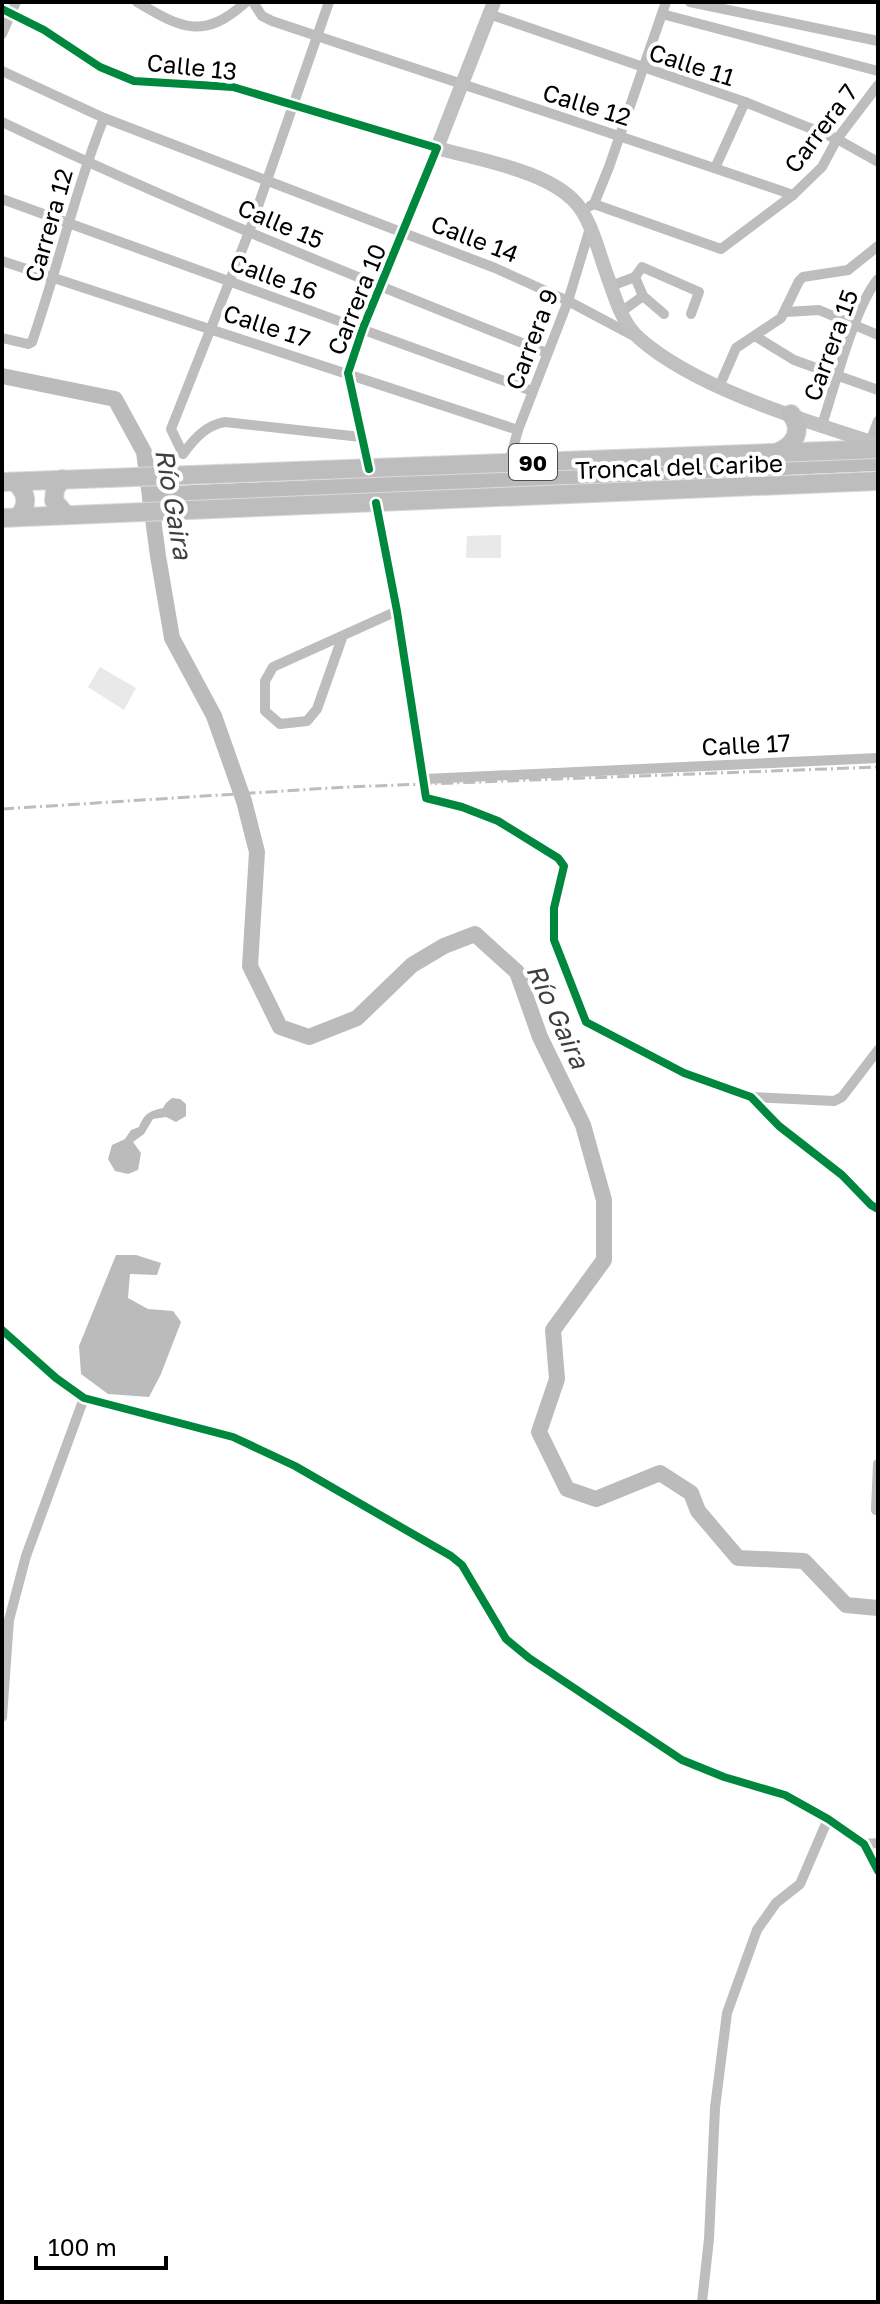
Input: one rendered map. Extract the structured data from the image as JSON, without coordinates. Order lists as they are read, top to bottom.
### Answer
{
  "streets": {
    "highway": ["90", "Troncal del Caribe"],
    "main road": ["Calle 13", "Calle 14", "Carrera 10"],
    "street": [
      "Calle 11",
      "Calle 12",
      "Carrera 7",
      "Calle 15",
      "Carrera 12",
      "Calle 16",
      "Calle 17",
      "Carrera 9",
      "Carrera 15"
    ]
  },
  "crossings": [
    ["Calle 11", "Carrera 7"],
    ["Calle 11", "Carrera 10"],
    ["Calle 13", "Calle 12"],
    ["Calle 13", "Carrera 7"],
    ["Calle 13", "Calle 14"],
    ["Calle 13", "Carrera 10"],
    ["Calle 13", "Carrera 9"],
    ["Calle 12", "Carrera 7"],
    ["Calle 12", "Carrera 10"],
    ["Calle 15", "Carrera 12"],
    ["Calle 15", "Carrera 10"],
    ["Calle 15", "Carrera 9"],
    ["Carrera 12", "Calle 14"],
    ["Carrera 12", "Calle 16"],
    ["Carrera 12", "Calle 17"],
    ["Calle 14", "Carrera 10"],
    ["Calle 14", "Carrera 9"],
    ["Calle 14", "Carrera 15"],
    ["Calle 14", "Troncal del Caribe"],
    ["Calle 16", "Carrera 10"],
    ["Calle 16", "Carrera 9"],
    ["Carrera 10", "Calle 17"],
    ["Carrera 10", "Troncal del Caribe"],
    ["Calle 17", "Carrera 9"],
    ["Carrera 9", "Troncal del Caribe"]
  ],
  "water": ["Río Gaira"],
  "scale_bar": "100 m"
}
